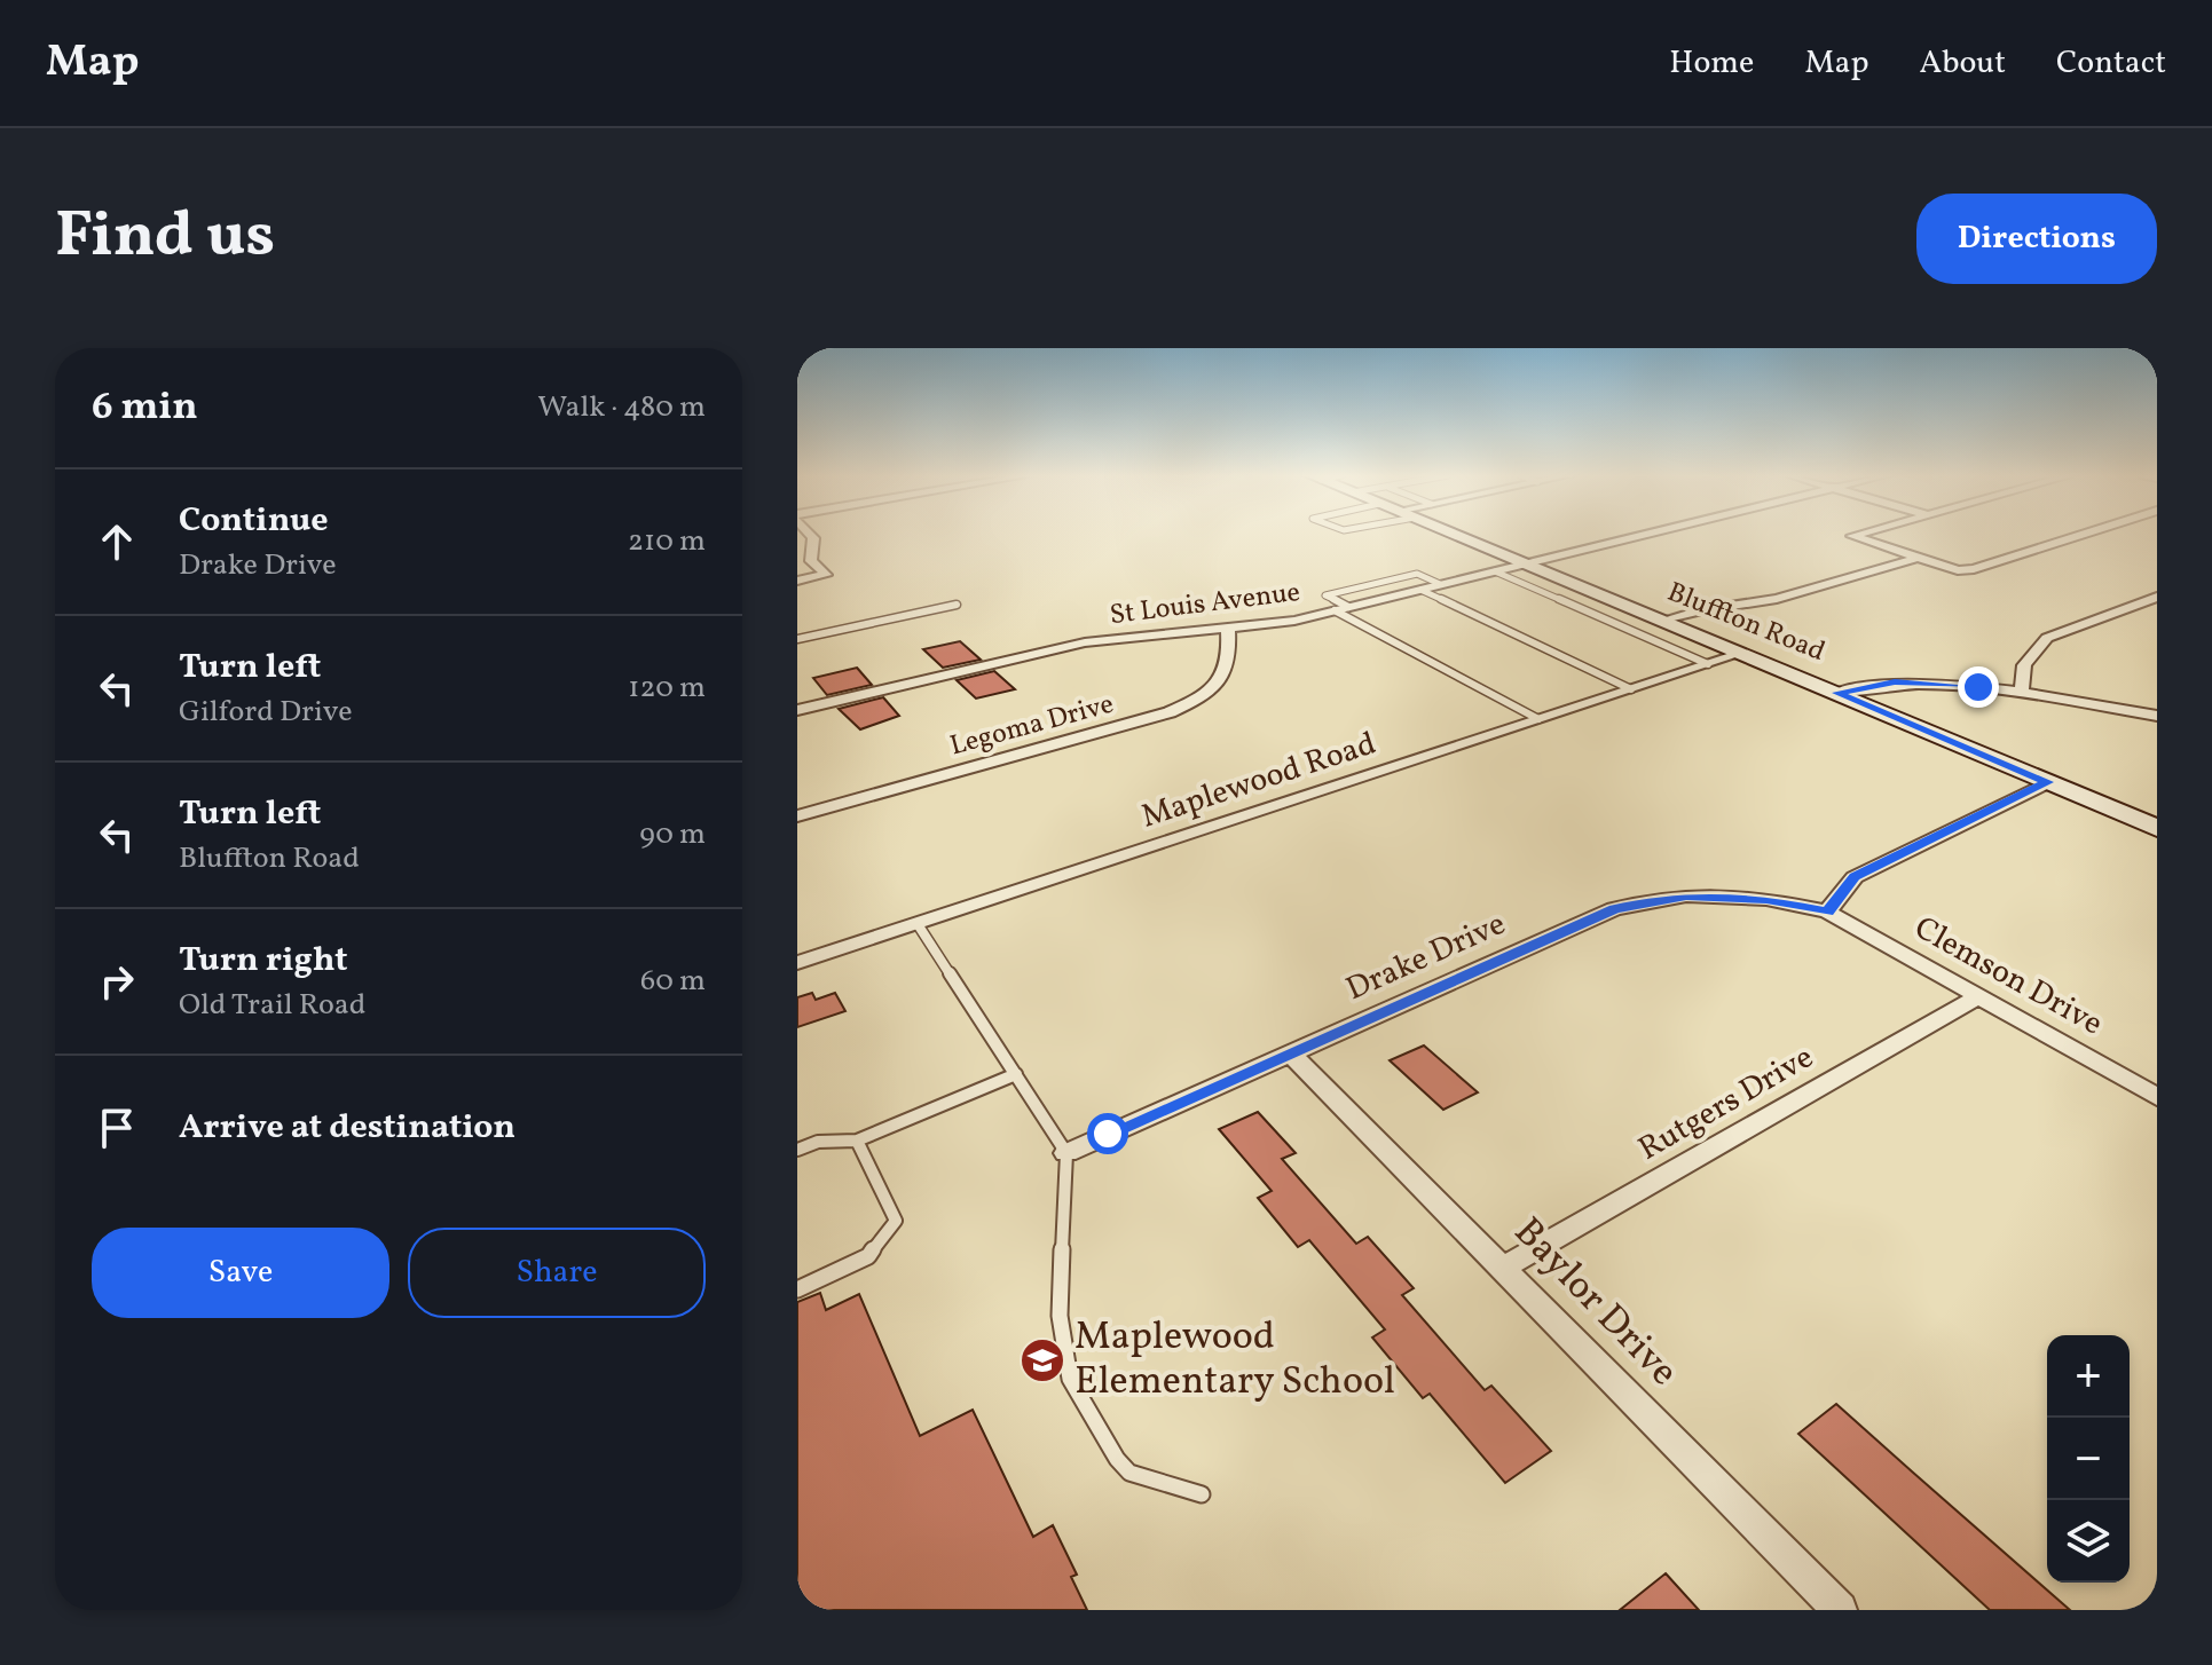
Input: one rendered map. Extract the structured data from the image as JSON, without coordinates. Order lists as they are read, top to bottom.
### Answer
{
  "streets": {
    "main road": ["Bluffton Road"],
    "street": [
      "St Louis Avenue",
      "Legoma Drive",
      "Maplewood Road",
      "Drake Drive",
      "Clemson Drive",
      "Rutgers Drive",
      "Baylor Drive"
    ]
  },
  "crossings": [
    ["St Louis Avenue", "Bluffton Road"],
    ["St Louis Avenue", "Legoma Drive"],
    ["Bluffton Road", "Maplewood Road"],
    ["Drake Drive", "Clemson Drive"],
    ["Drake Drive", "Baylor Drive"],
    ["Clemson Drive", "Rutgers Drive"],
    ["Rutgers Drive", "Baylor Drive"]
  ],
  "places": {
    "school or university": ["Maplewood Elementary School"]
  },
  "page": {
    "header": "Map",
    "nav": [
      "Home",
      "Map",
      "About",
      "Contact"
    ],
    "title": "Find us",
    "buttons": [
      "Directions",
      ["Save", "Share"]
    ],
    "heading": ["6 min", "Walk · 480 m"],
    "list": [
      ["Continue", "Drake Drive", "210 m"],
      ["Turn left", "Gilford Drive", "120 m"],
      ["Turn left", "Bluffton Road", "90 m"],
      ["Turn right", "Old Trail Road", "60 m"],
      "Arrive at destination"
    ],
    "map_buttons": ["+", "−"]
  }
}
